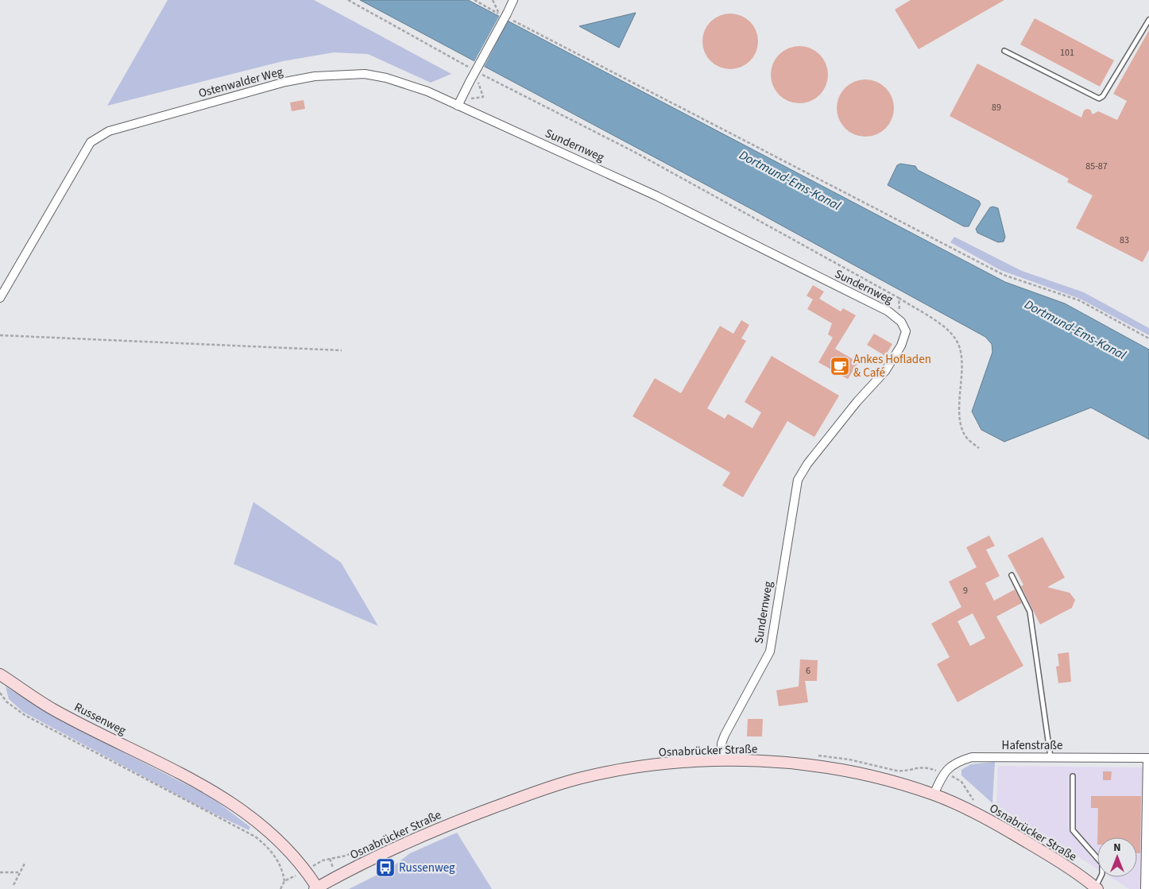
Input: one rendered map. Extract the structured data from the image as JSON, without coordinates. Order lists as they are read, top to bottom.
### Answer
{
  "streets": {
    "main road": ["Russenweg", "Osnabrücker Straße"],
    "street": ["Ostenwalder Weg", "Sundernweg", "Hafenstraße"]
  },
  "crossings": [
    ["Ostenwalder Weg", "Sundernweg"],
    ["Sundernweg", "Osnabrücker Straße"],
    ["Russenweg", "Osnabrücker Straße"],
    ["Hafenstraße", "Osnabrücker Straße"]
  ],
  "water": ["Dortmund-Ems-Kanal"],
  "places": {
    "cafe": ["Ankes Hofladen & Café"],
    "bus stop": ["Russenweg"]
  },
  "house_numbers": [
    "101",
    "89",
    "85-87",
    "83",
    "9",
    "6"
  ],
  "north": "top"
}
